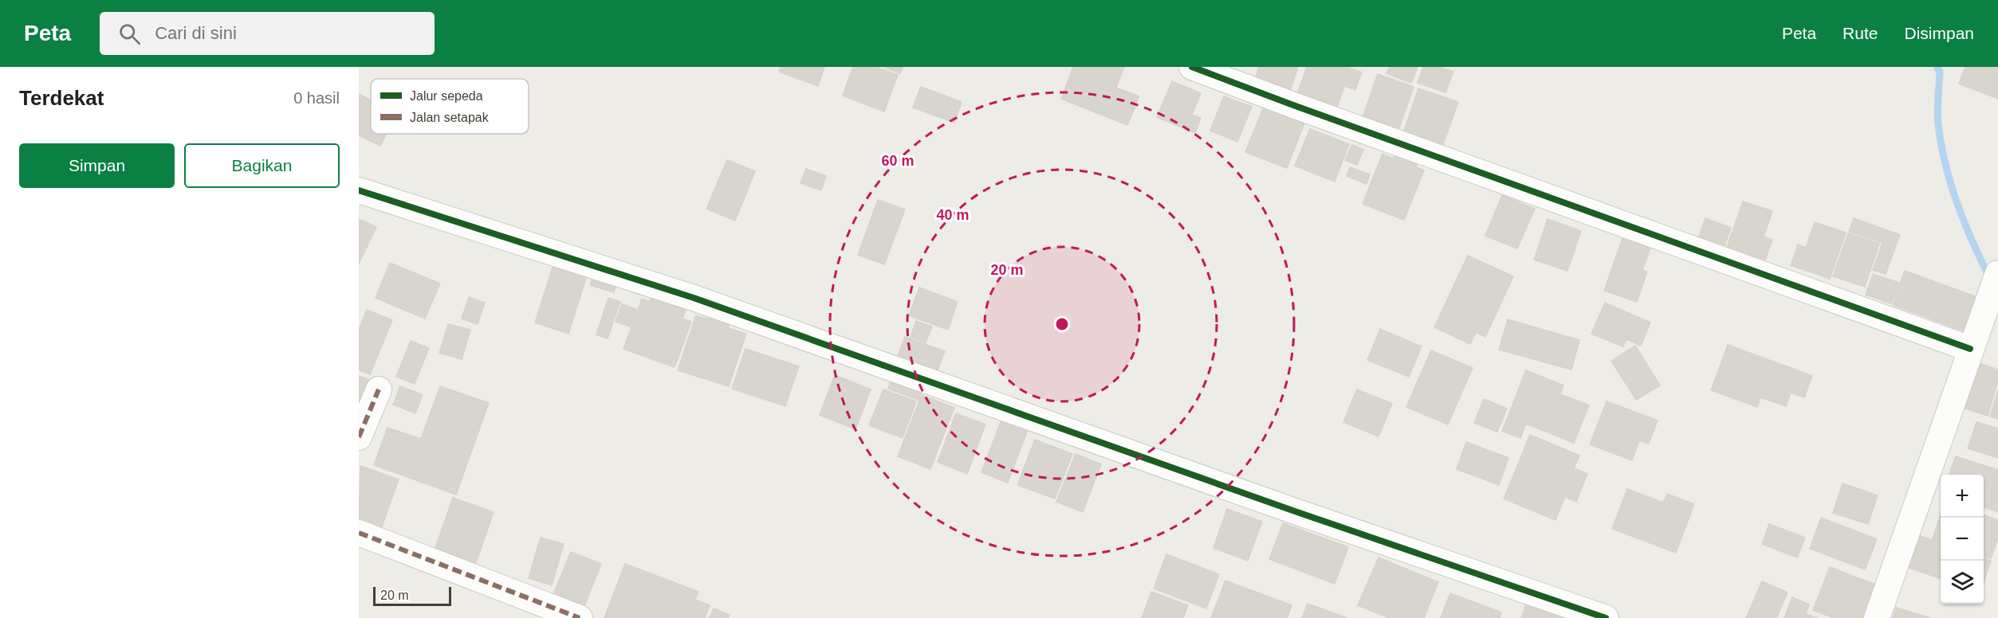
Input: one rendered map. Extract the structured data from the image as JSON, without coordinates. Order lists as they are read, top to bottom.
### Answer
{
  "legend": ["Jalur sepeda", "Jalan setapak"],
  "scale_bar": "20 m",
  "page": {
    "header": "Peta",
    "search": "Cari di sini",
    "nav": ["Peta", "Rute", "Disimpan"],
    "heading": ["Terdekat", "0 hasil"],
    "buttons": ["Simpan", "Bagikan"],
    "map_buttons": ["+", "−"],
    "scale": "20 m"
  },
  "rings": ["60 m", "40 m", "20 m"]
}
